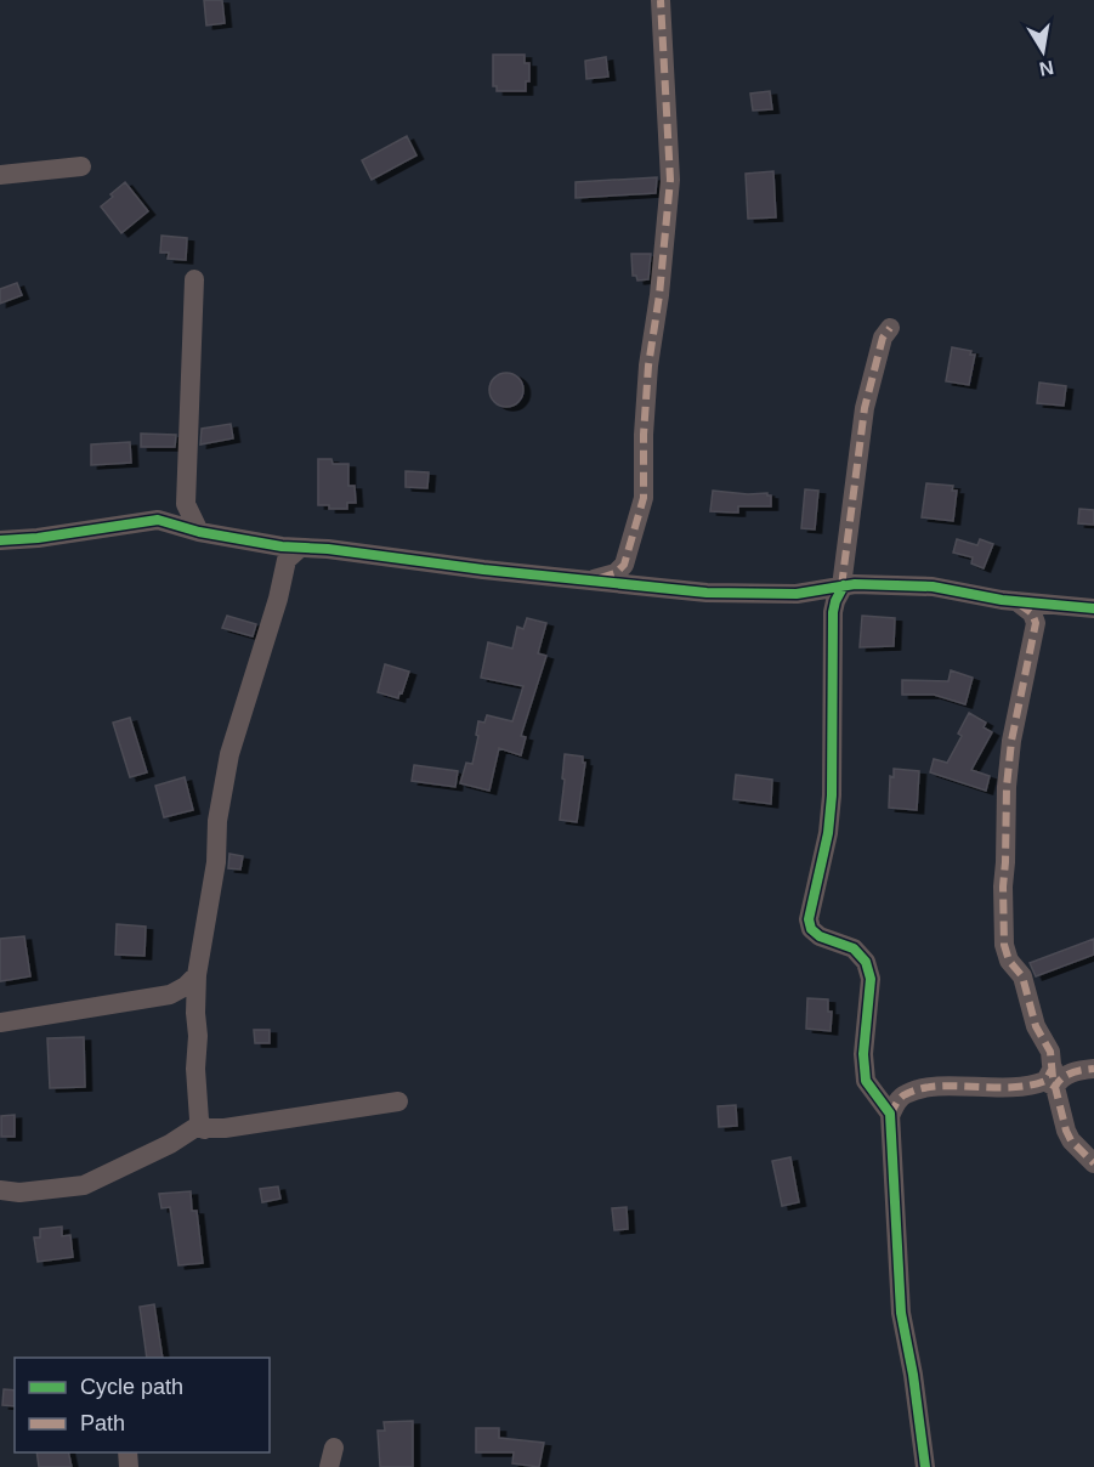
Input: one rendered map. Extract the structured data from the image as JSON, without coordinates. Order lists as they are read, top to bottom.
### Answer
{
  "legend": ["Cycle path", "Path"],
  "north": "bottom"
}
